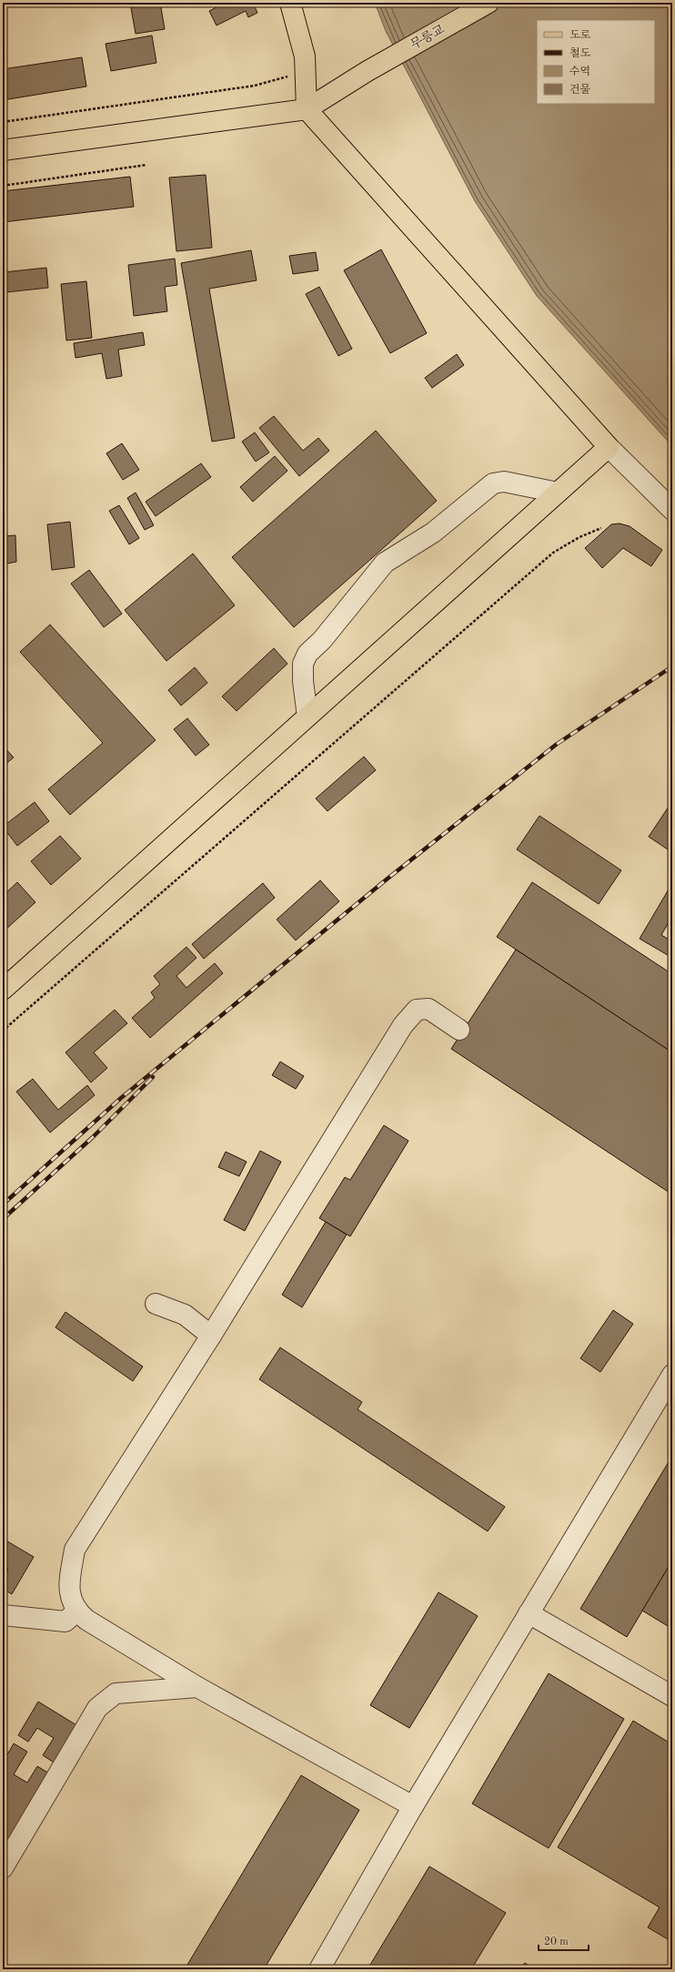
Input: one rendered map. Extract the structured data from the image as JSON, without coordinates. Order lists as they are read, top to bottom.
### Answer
{
  "streets": {
    "main road": ["무릉교"]
  },
  "legend": [
    "도로",
    "철도",
    "수역",
    "건물"
  ],
  "scale_bar": "20 m"
}
